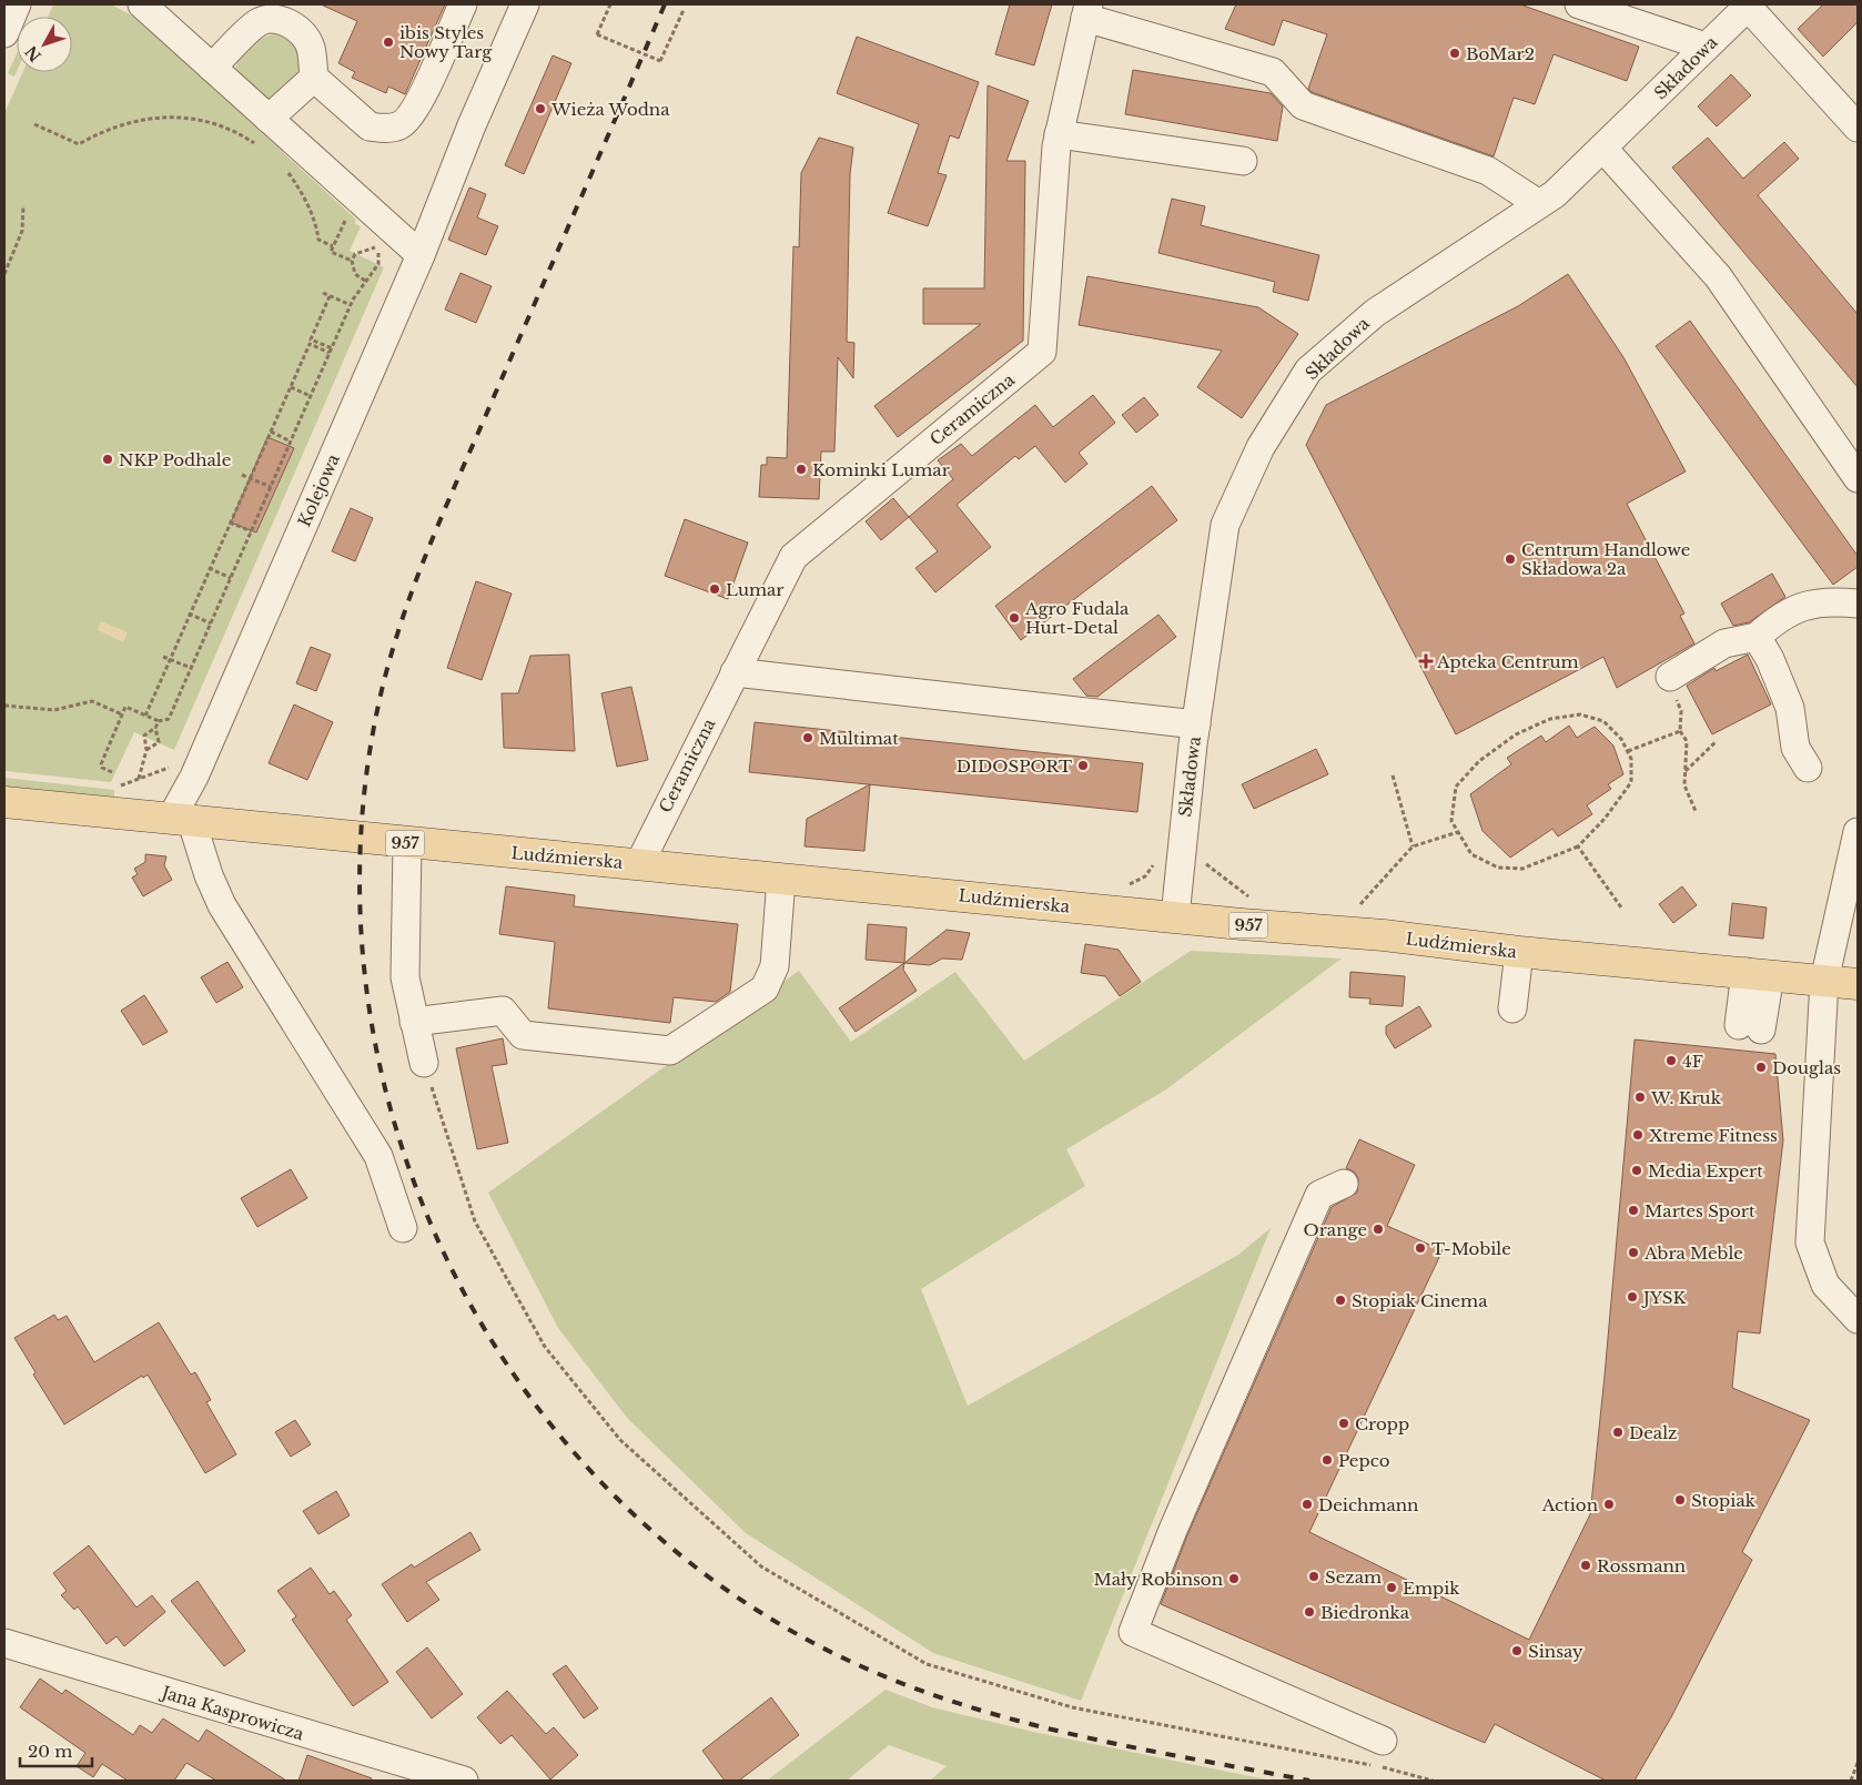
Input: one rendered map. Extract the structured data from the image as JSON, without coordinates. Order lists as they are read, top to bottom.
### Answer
{
  "streets": {
    "main road": ["957", "Ludźmierska"],
    "street": [
      "Składowa",
      "Ceramiczna",
      "Kolejowa",
      "Jana Kasprowicza"
    ]
  },
  "crossings": [
    ["Składowa", "Ludźmierska"],
    ["Ceramiczna", "Ludźmierska"],
    ["Kolejowa", "957"],
    ["Kolejowa", "Ludźmierska"],
    ["957", "Ludźmierska"]
  ],
  "places": {
    "other": [
      "ibis Styles Nowy Targ",
      "BoMar2",
      "Wieża Wodna",
      "NKP Podhale",
      "Kominki Lumar",
      "Centrum Handlowe Składowa 2a",
      "Lumar",
      "Agro Fudala Hurt-Detal",
      "Multimat",
      "DIDOSPORT",
      "4F",
      "Douglas",
      "W. Kruk",
      "Xtreme Fitness",
      "Media Expert",
      "Martes Sport",
      "Orange",
      "T-Mobile",
      "Abra Meble",
      "JYSK",
      "Stopiak Cinema",
      "Cropp",
      "Dealz",
      "Pepco",
      "Stopiak",
      "Deichmann",
      "Action",
      "Rossmann",
      "Sezam",
      "Mały Robinson",
      "Empik",
      "Biedronka",
      "Sinsay"
    ],
    "health": ["Apteka Centrum"]
  },
  "scale_bar": "20 m",
  "north": "bottom left"
}
